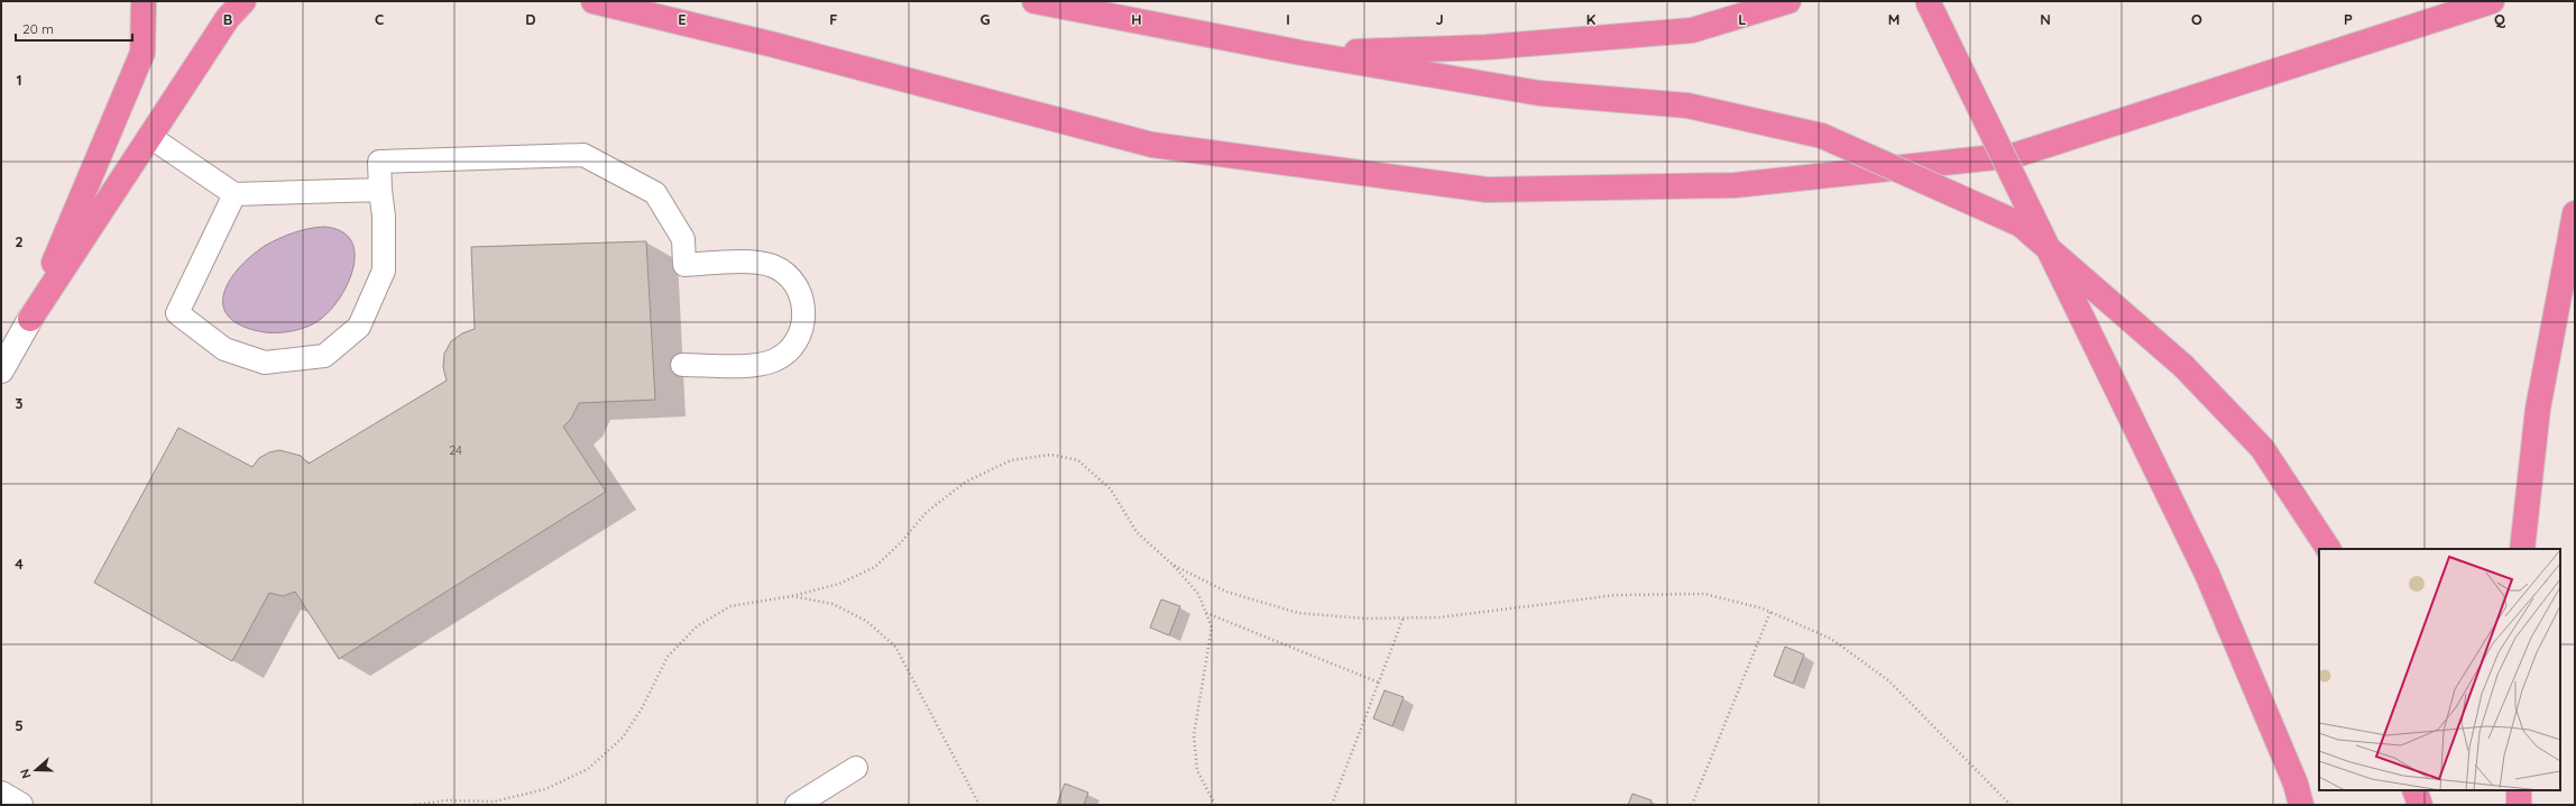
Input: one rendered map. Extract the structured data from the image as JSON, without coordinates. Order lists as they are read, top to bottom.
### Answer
{
  "house_numbers": ["24"],
  "scale_bar": "20 m",
  "north": "left",
  "grid": {
    "columns": [
      "B",
      "C",
      "D",
      "E",
      "F",
      "G",
      "H",
      "I",
      "J",
      "K",
      "L",
      "M",
      "N",
      "O",
      "P",
      "Q"
    ],
    "rows": [
      "1",
      "2",
      "3",
      "4",
      "5"
    ]
  }
}
